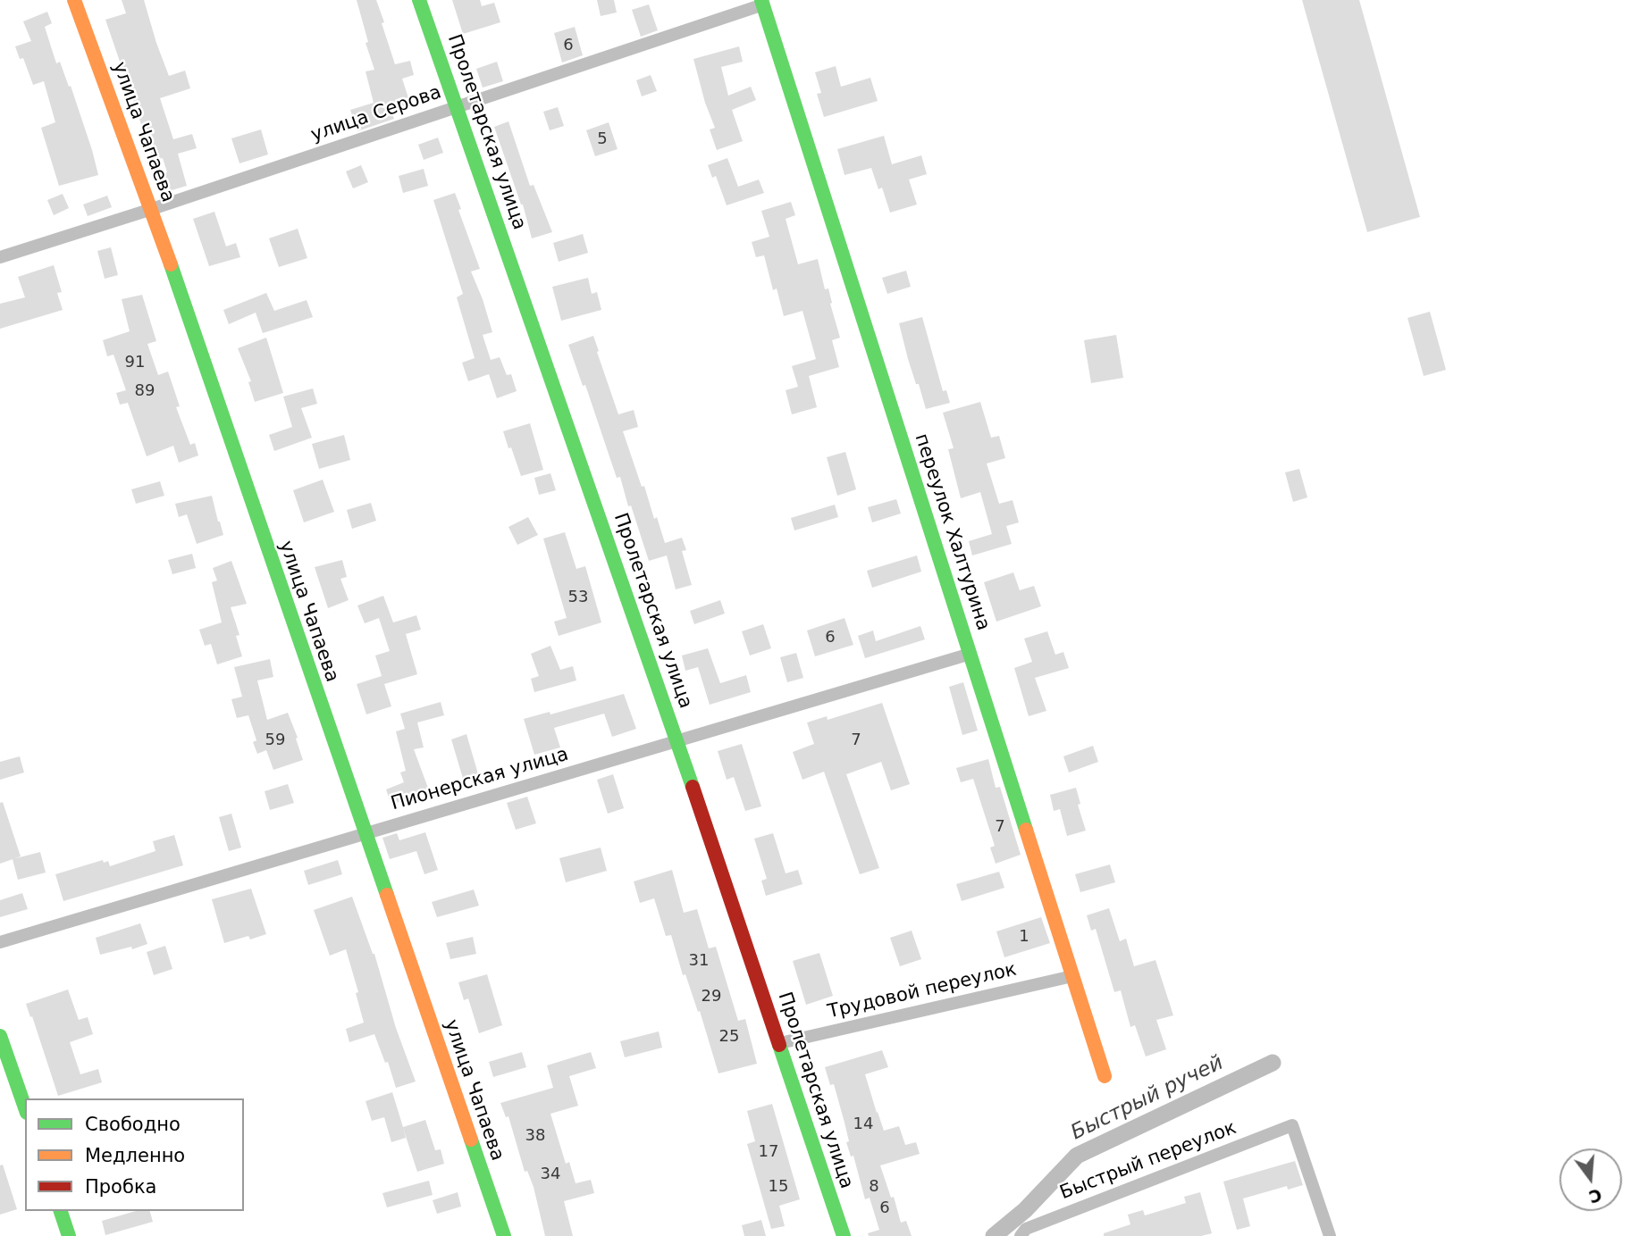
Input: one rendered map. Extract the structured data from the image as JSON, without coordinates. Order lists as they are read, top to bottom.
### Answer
{
  "streets": {
    "street": [
      "улица Серова",
      "улица Чапаева",
      "Пролетарская улица",
      "переулок Халтурина",
      "Пионерская улица",
      "Трудовой переулок",
      "Быстрый переулок"
    ]
  },
  "crossings": [
    ["улица Серова", "улица Чапаева"],
    ["улица Серова", "Пролетарская улица"],
    ["улица Серова", "переулок Халтурина"],
    ["улица Чапаева", "Пионерская улица"],
    ["Пролетарская улица", "Пионерская улица"],
    ["Пролетарская улица", "Трудовой переулок"],
    ["переулок Халтурина", "Пионерская улица"],
    ["переулок Халтурина", "Трудовой переулок"]
  ],
  "water": ["Быстрый ручей"],
  "house_numbers": [
    "6",
    "5",
    "91",
    "89",
    "53",
    "6",
    "59",
    "7",
    "7",
    "1",
    "31",
    "29",
    "25",
    "14",
    "38",
    "17",
    "34",
    "15",
    "8",
    "6"
  ],
  "legend": ["Свободно", "Медленно", "Пробка"],
  "north": "bottom"
}
